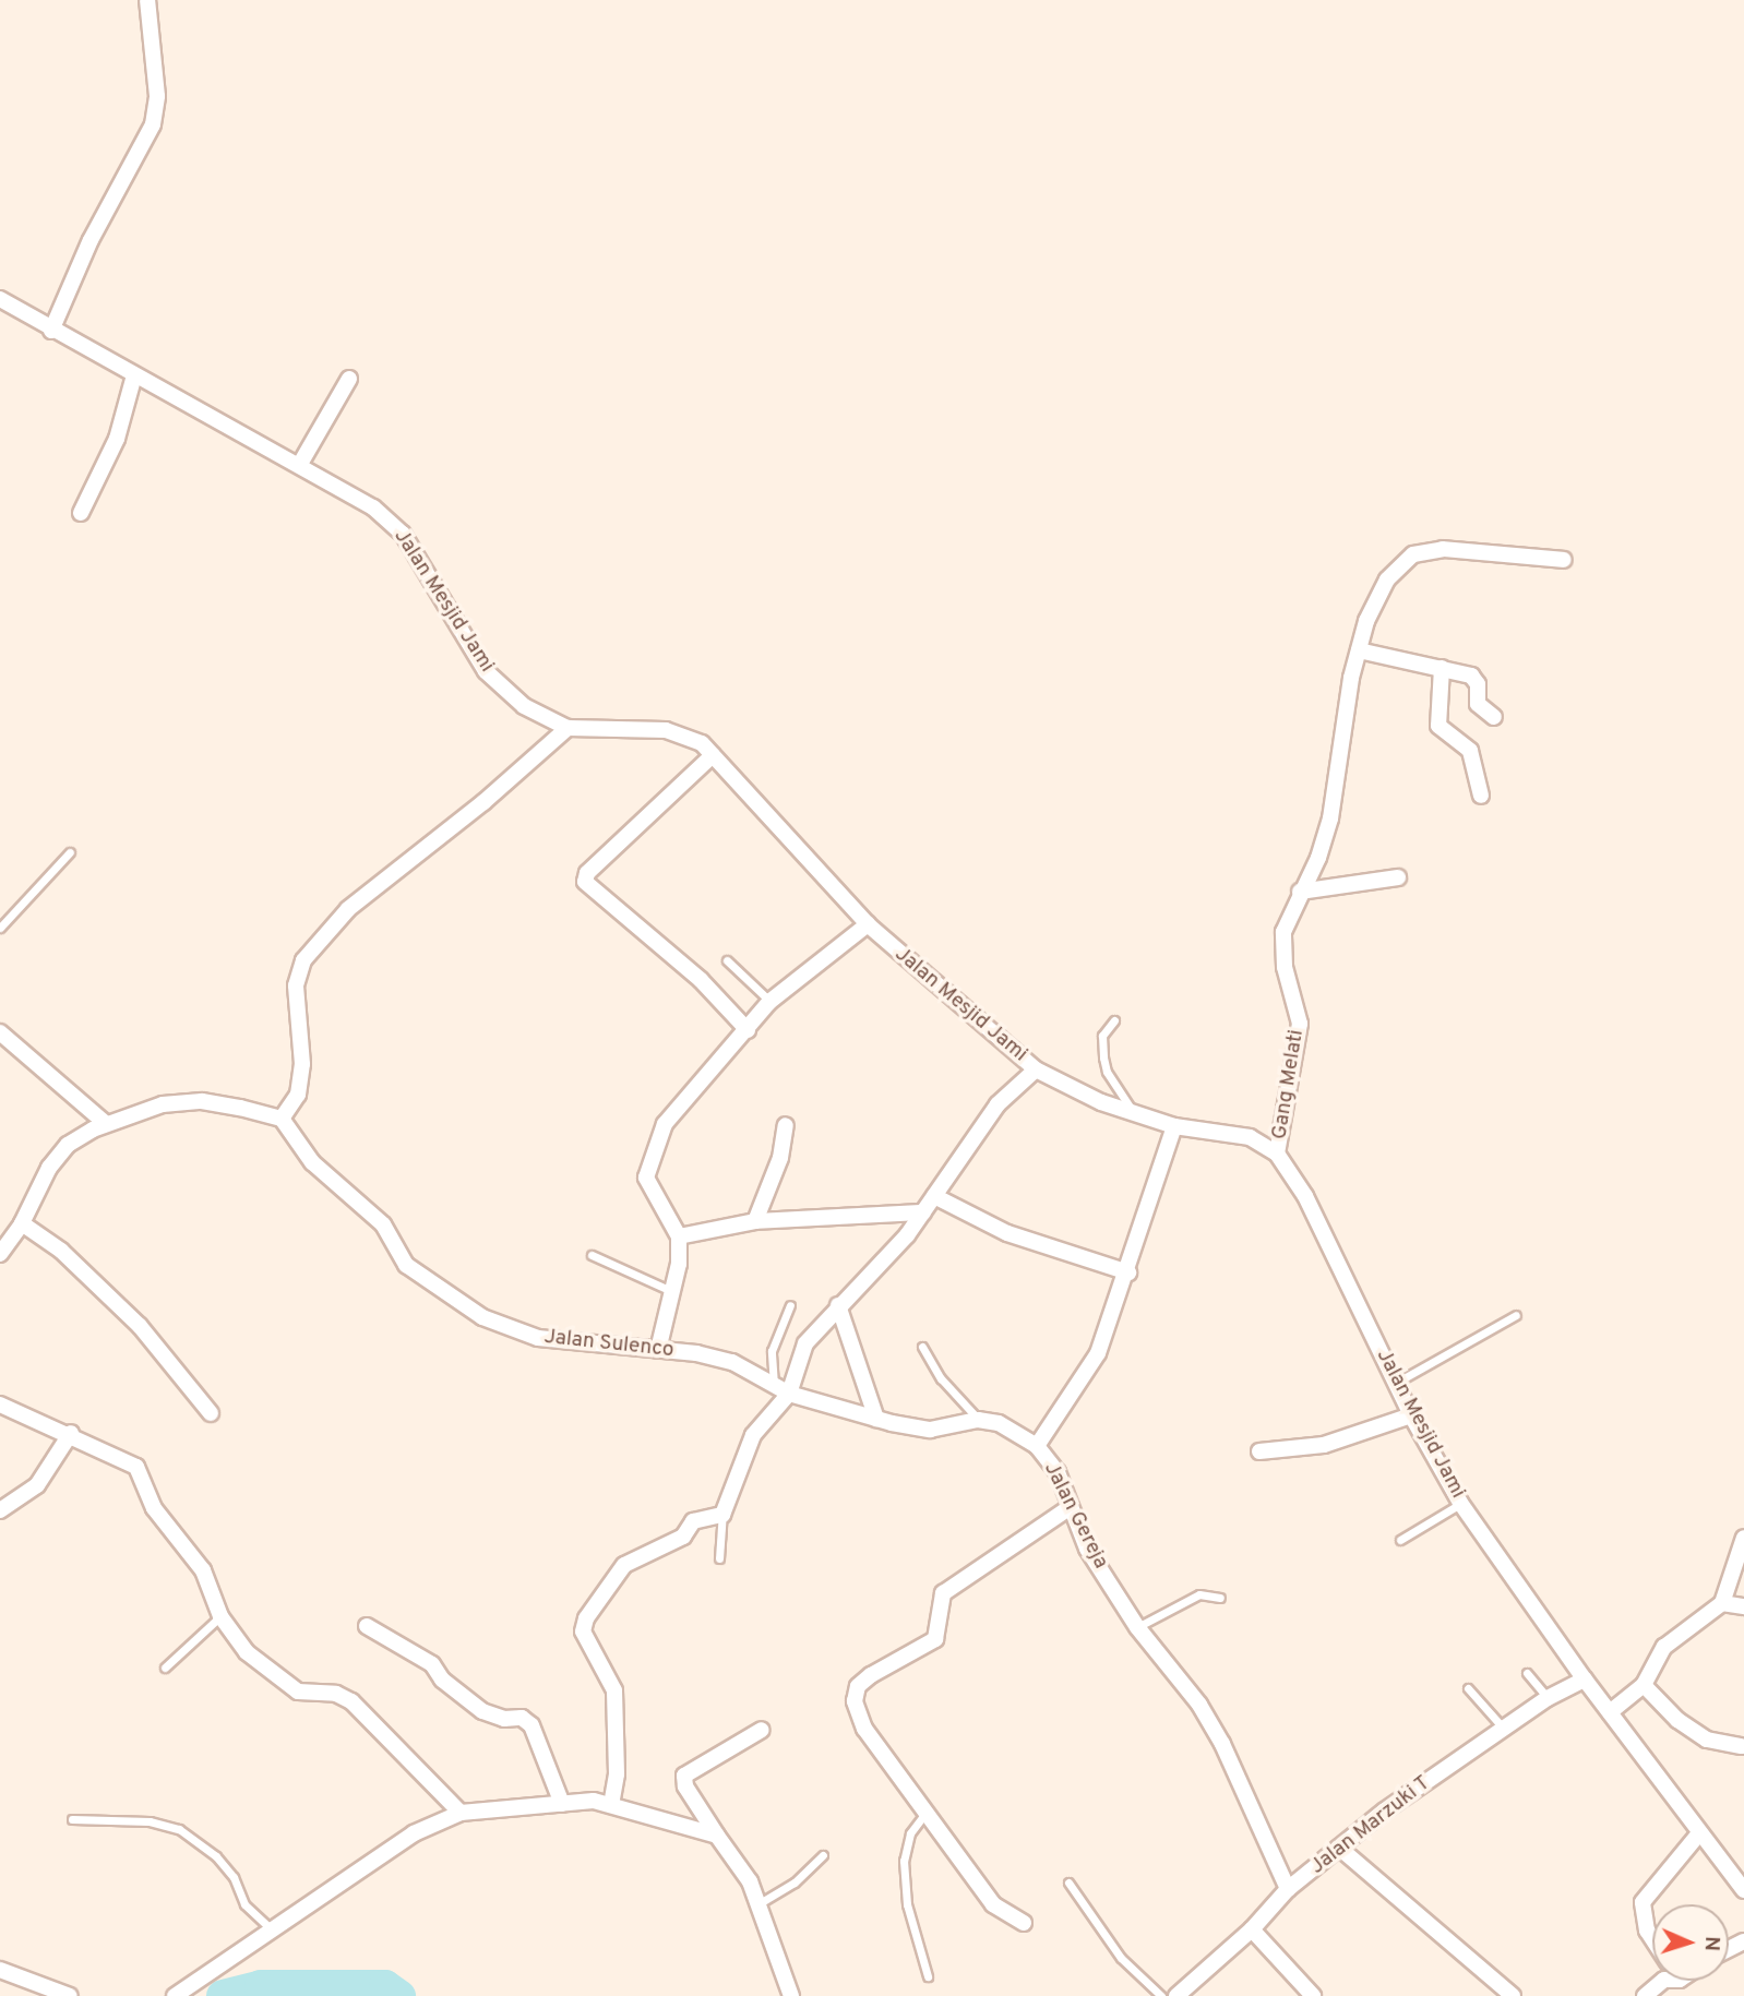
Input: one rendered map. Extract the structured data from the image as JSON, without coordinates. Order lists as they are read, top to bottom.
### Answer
{
  "streets": {
    "street": [
      "Jalan Mesjid Jami",
      "Gang Melati",
      "Jalan Sulenco",
      "Jalan Gereja",
      "Jalan Marzuki T"
    ]
  },
  "crossings": [
    ["Jalan Mesjid Jami", "Gang Melati"],
    ["Jalan Mesjid Jami", "Jalan Gereja"],
    ["Jalan Mesjid Jami", "Jalan Marzuki T"],
    ["Jalan Gereja", "Jalan Marzuki T"]
  ],
  "north": "right"
}
